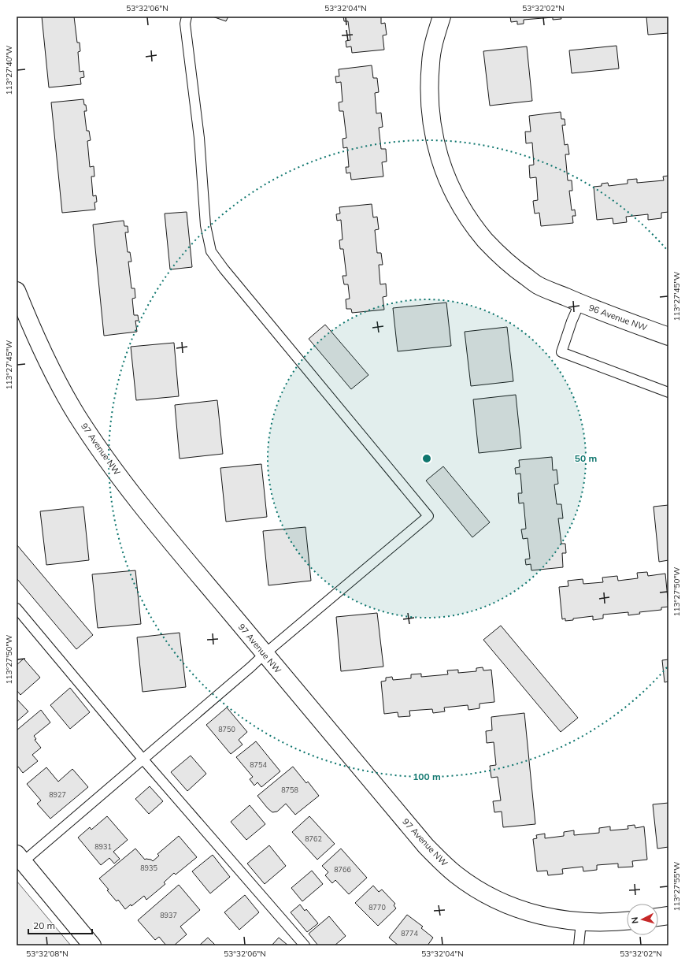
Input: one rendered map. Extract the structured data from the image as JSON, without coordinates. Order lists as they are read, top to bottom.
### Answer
{
  "streets": {
    "street": ["96 Avenue NW", "97 Avenue NW"]
  },
  "house_numbers": [
    "8750",
    "8754",
    "8758",
    "8927",
    "8762",
    "8931",
    "8935",
    "8766",
    "8770",
    "8937",
    "8774"
  ],
  "scale_bar": "20 m",
  "north": "left",
  "coordinates": [
    "53°32'06\"N",
    "53°32'04\"N",
    "53°32'02\"N",
    "113°27'40\"W",
    "113°27'45\"W",
    "113°27'50\"W",
    "113°27'55\"W",
    "53°32'08\"N"
  ],
  "rings": ["50 m", "100 m"]
}
